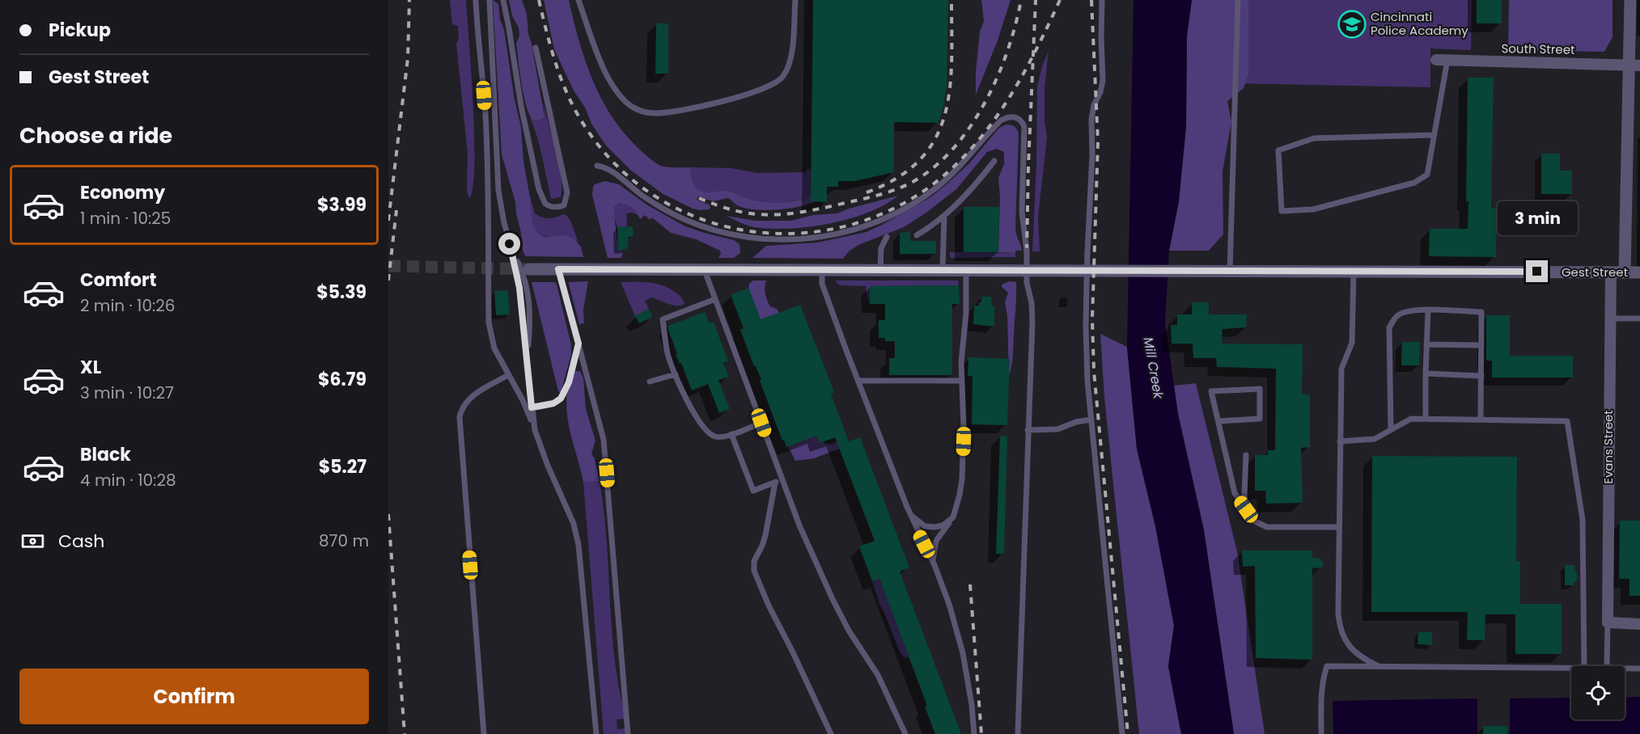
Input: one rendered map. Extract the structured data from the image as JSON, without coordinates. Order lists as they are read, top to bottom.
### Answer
{
  "streets": {
    "street": ["South Street", "Gest Street", "Evans Street"]
  },
  "crossings": [
    ["Gest Street", "Evans Street"]
  ],
  "water": ["Mill Creek"],
  "places": {
    "school or university": ["Cincinnati Police Academy"]
  },
  "page": {
    "banner": ["Pickup", "Gest Street"],
    "heading": "Choose a ride",
    "list": [
      {
        "name": "Economy",
        "note": "1 min · 10:25",
        "value": "$3.99"
      },
      {
        "name": "Comfort",
        "note": "2 min · 10:26",
        "value": "$5.39"
      },
      {
        "name": "XL",
        "note": "3 min · 10:27",
        "value": "$6.79"
      },
      {
        "name": "Black",
        "note": "4 min · 10:28",
        "value": "$5.27"
      }
    ],
    "bubble": "3 min",
    "pay": ["Cash", "870 m"],
    "buttons": "Confirm"
  }
}
